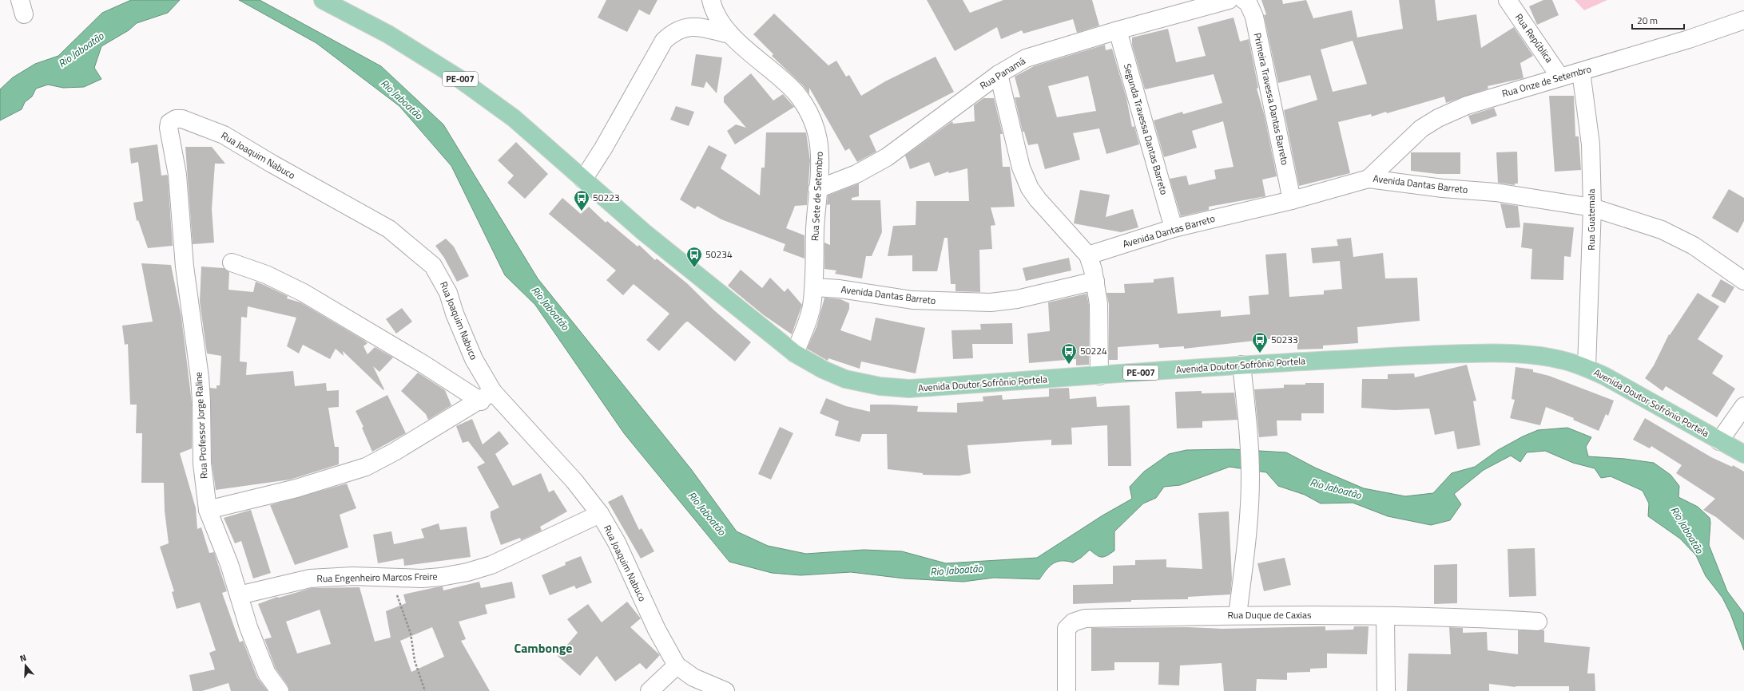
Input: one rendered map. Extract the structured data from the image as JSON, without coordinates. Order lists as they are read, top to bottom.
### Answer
{
  "streets": {
    "main road": ["PE-007", "Avenida Doutor Sofrônio Portela"],
    "street": [
      "Rua República",
      "Rua Panamá",
      "Rua Onze de Setembro",
      "Primeira Travessa Dantas Barreto",
      "Segunda Travessa Dantas Barreto",
      "Rua Joaquim Nabuco",
      "Avenida Dantas Barreto",
      "Rua Sete de Setembro",
      "Rua Guatemala",
      "Rua Professor Jorge Raline",
      "Rua Engenheiro Marcos Freire",
      "Rua Duque de Caxias"
    ]
  },
  "crossings": [
    ["Rua República", "Rua Onze de Setembro"],
    ["Rua Panamá", "Segunda Travessa Dantas Barreto"],
    ["Rua Panamá", "Rua Sete de Setembro"],
    ["Rua Onze de Setembro", "Avenida Dantas Barreto"],
    ["Rua Onze de Setembro", "Rua Guatemala"],
    ["Primeira Travessa Dantas Barreto", "Avenida Dantas Barreto"],
    ["Segunda Travessa Dantas Barreto", "Avenida Dantas Barreto"],
    ["Rua Joaquim Nabuco", "Rua Professor Jorge Raline"],
    ["Rua Joaquim Nabuco", "Rua Engenheiro Marcos Freire"],
    ["Avenida Dantas Barreto", "Rua Sete de Setembro"],
    ["Avenida Dantas Barreto", "Rua Guatemala"],
    ["Rua Sete de Setembro", "Avenida Doutor Sofrônio Portela"],
    ["Rua Guatemala", "Avenida Doutor Sofrônio Portela"],
    ["Rua Professor Jorge Raline", "Rua Engenheiro Marcos Freire"]
  ],
  "districts": ["Cambonge"],
  "water": ["Rio Jaboatão"],
  "places": {
    "bus stop": [
      "50223",
      "50234",
      "50233",
      "50224"
    ]
  },
  "scale_bar": "20 m",
  "north": "top"
}
